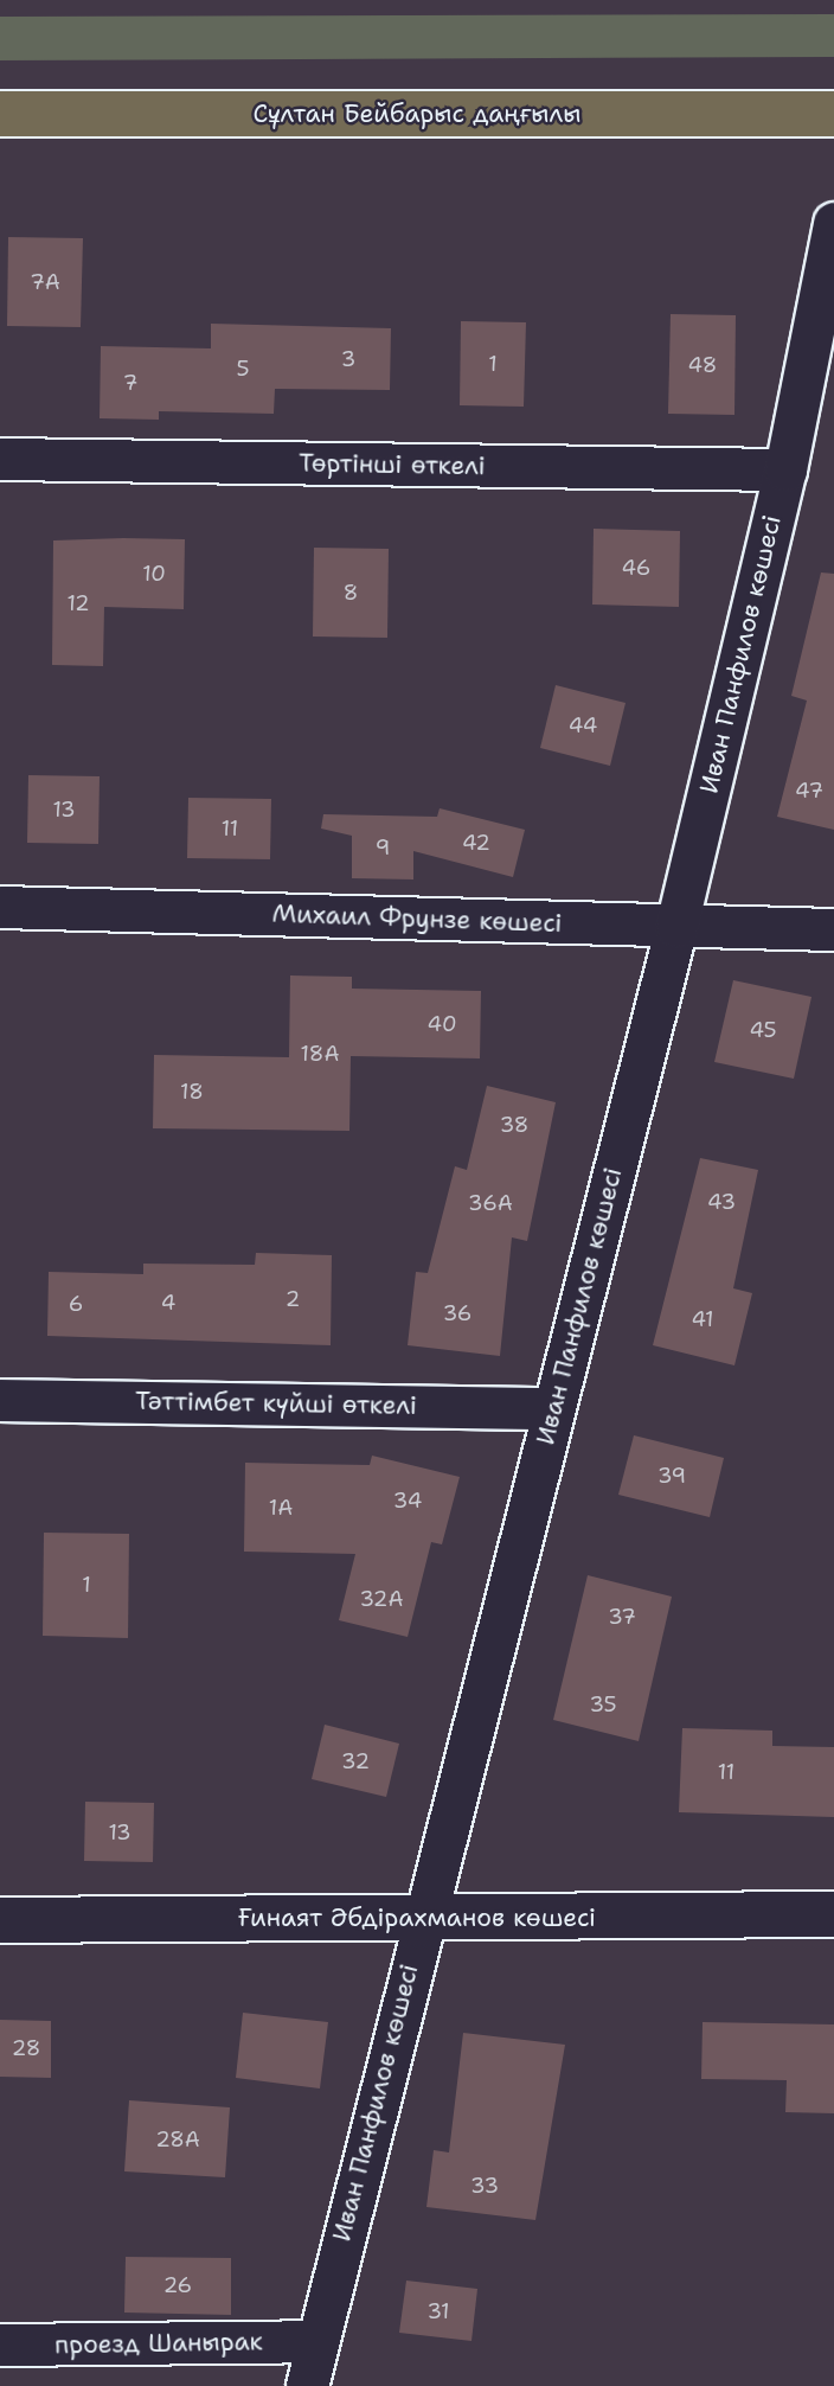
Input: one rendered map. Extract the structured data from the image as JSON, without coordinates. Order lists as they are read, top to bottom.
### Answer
{
  "streets": {
    "main road": ["Сұлтан Бейбарыс даңғылы"],
    "street": [
      "Төртінші өткелі",
      "Иван Панфилов көшесі",
      "Михаил Фрунзе көшесі",
      "Тәттімбет күйші өткелі",
      "Ғинаят Әбдірахманов көшесі",
      "проезд Шанырак"
    ]
  },
  "crossings": [
    ["Төртінші өткелі", "Иван Панфилов көшесі"],
    ["Иван Панфилов көшесі", "Михаил Фрунзе көшесі"],
    ["Иван Панфилов көшесі", "Тәттімбет күйші өткелі"],
    ["Иван Панфилов көшесі", "Ғинаят Әбдірахманов көшесі"],
    ["Иван Панфилов көшесі", "проезд Шанырак"]
  ],
  "house_numbers": [
    "7А",
    "3",
    "1",
    "48",
    "5",
    "7",
    "46",
    "10",
    "8",
    "12",
    "44",
    "47",
    "13",
    "11",
    "42",
    "9",
    "40",
    "45",
    "18А",
    "18",
    "38",
    "43",
    "36А",
    "2",
    "4",
    "6",
    "36",
    "41",
    "39",
    "34",
    "1А",
    "1",
    "32А",
    "37",
    "35",
    "32",
    "11",
    "13",
    "28",
    "28А",
    "33",
    "26",
    "31"
  ]
}
